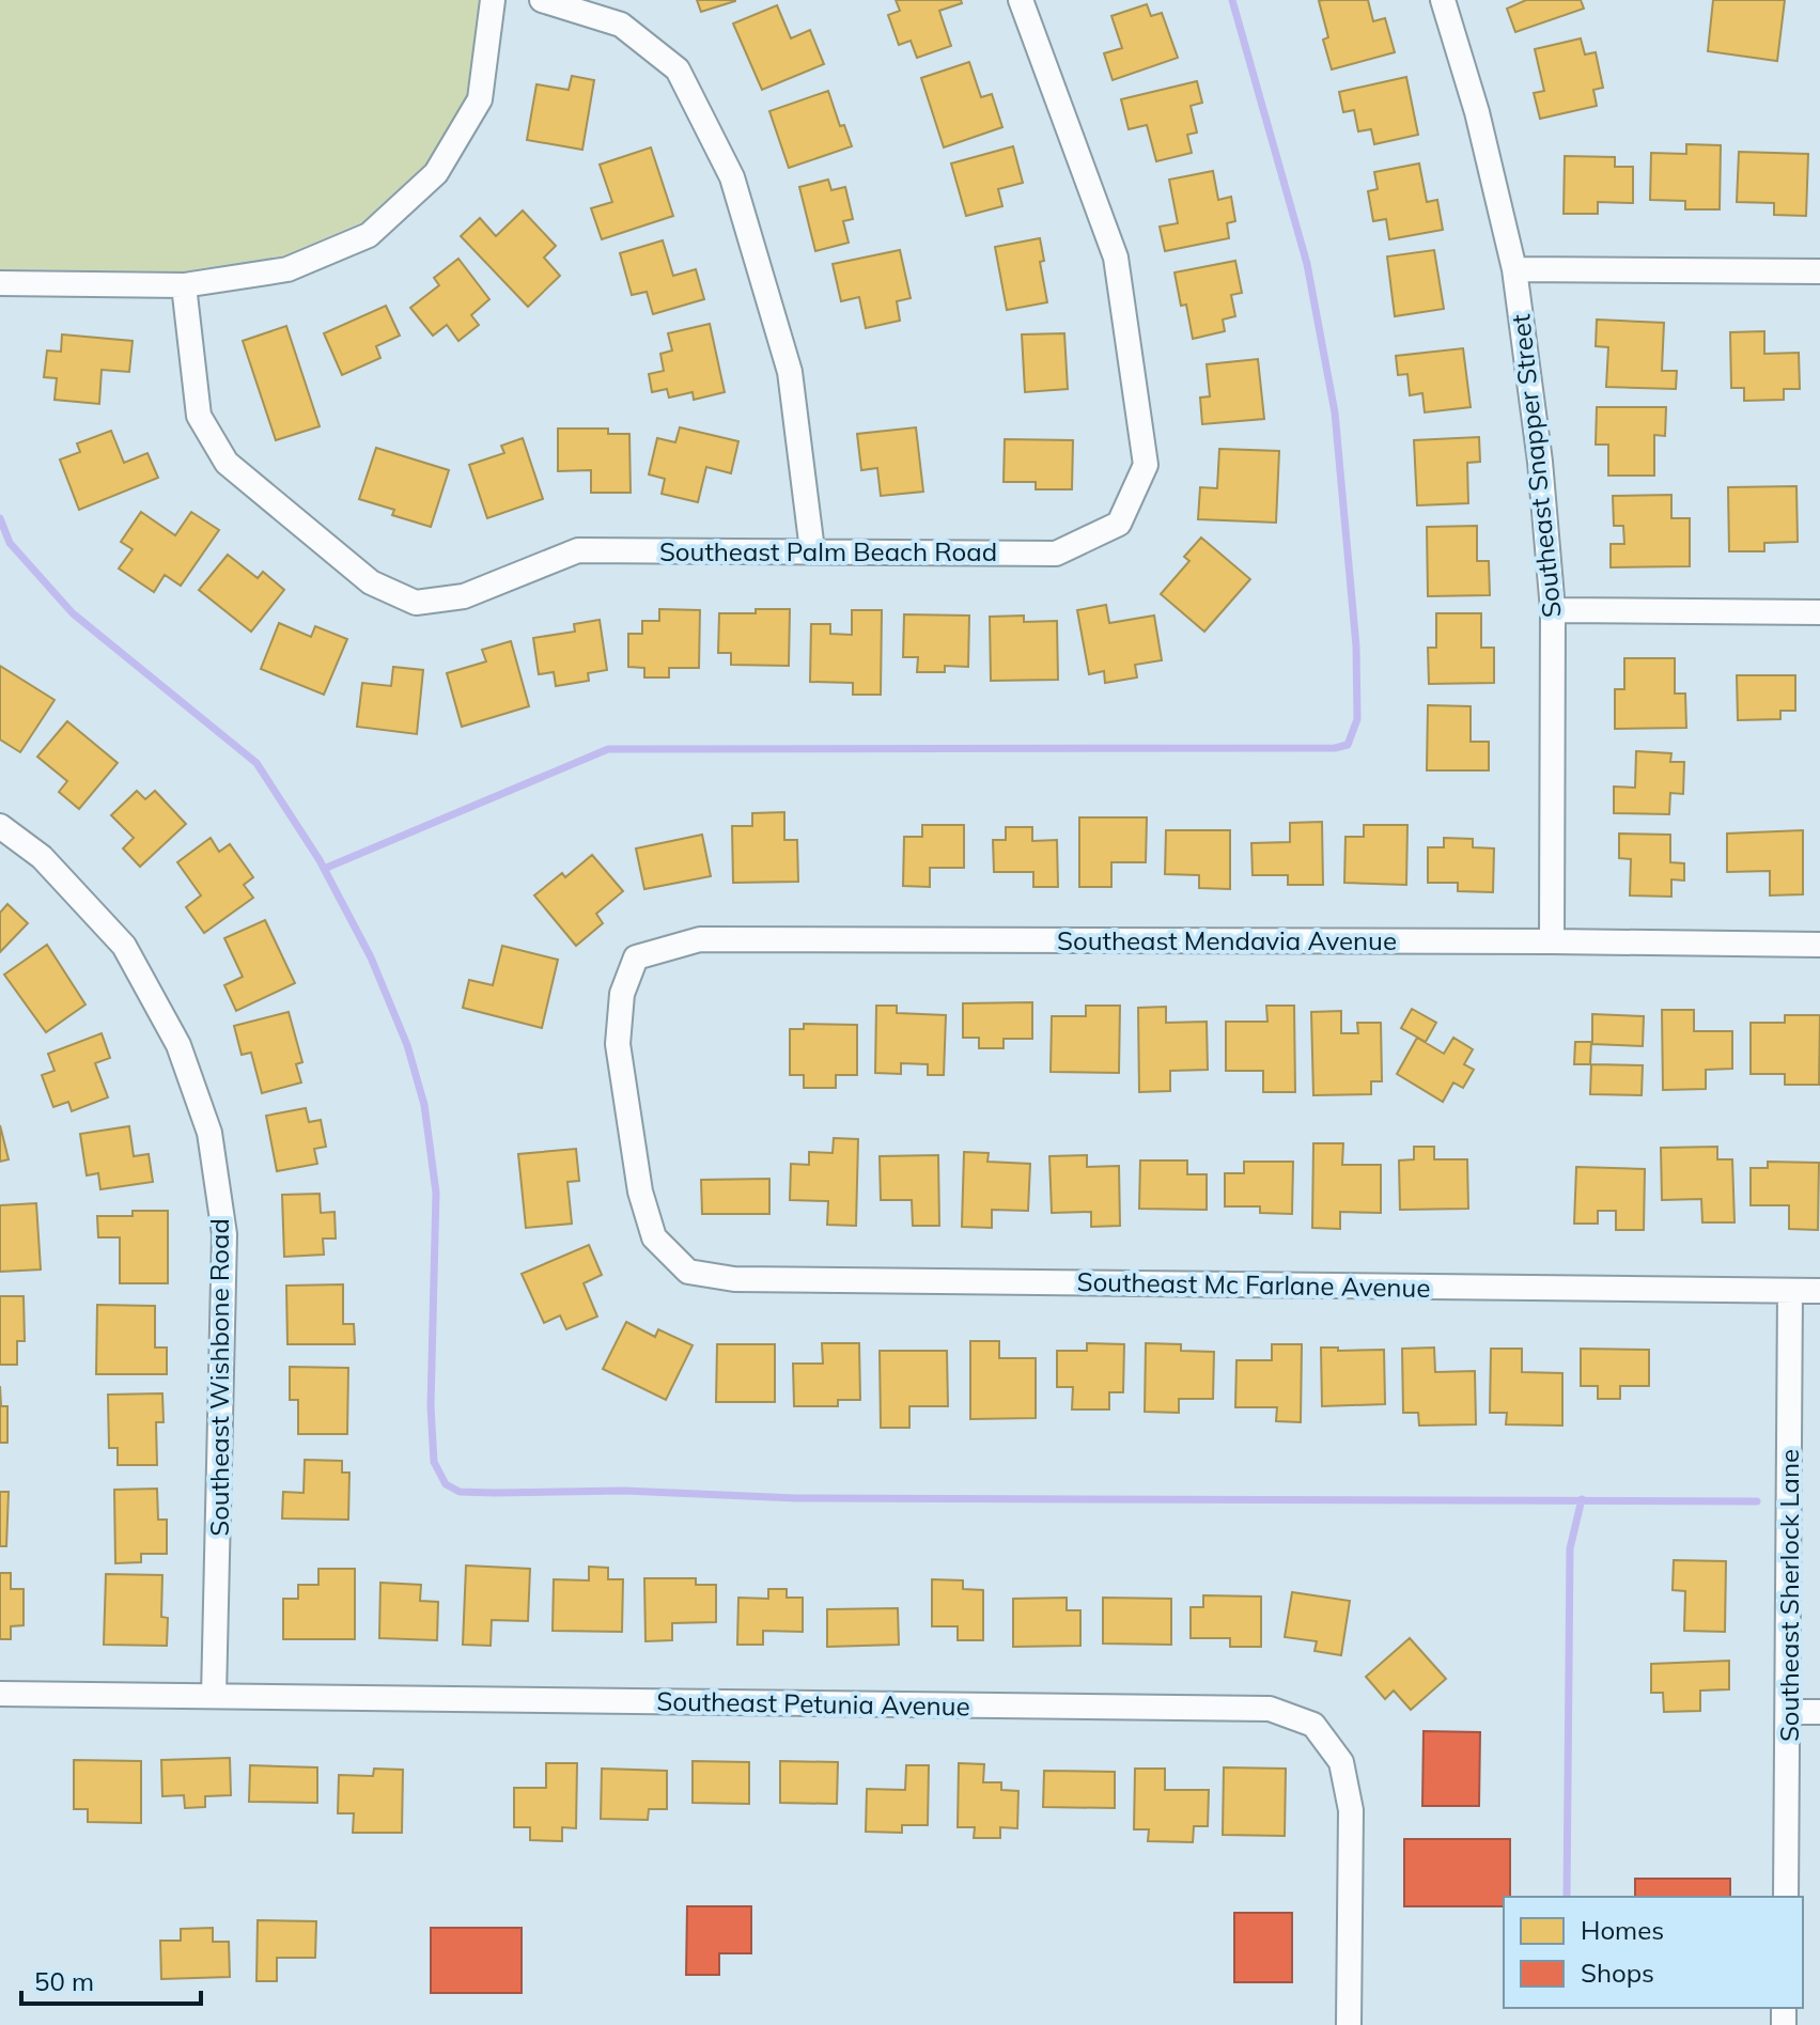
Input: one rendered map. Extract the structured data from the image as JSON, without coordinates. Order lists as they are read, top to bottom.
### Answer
{
  "streets": {
    "street": [
      "Southeast Snapper Street",
      "Southeast Palm Beach Road",
      "Southeast Mendavia Avenue",
      "Southeast Mc Farlane Avenue",
      "Southeast Wishbone Road",
      "Southeast Sherlock Lane",
      "Southeast Petunia Avenue"
    ]
  },
  "crossings": [
    ["Southeast Snapper Street", "Southeast Mendavia Avenue"],
    ["Southeast Mendavia Avenue", "Southeast Mc Farlane Avenue"],
    ["Southeast Mc Farlane Avenue", "Southeast Sherlock Lane"],
    ["Southeast Wishbone Road", "Southeast Petunia Avenue"]
  ],
  "legend": ["Homes", "Shops"],
  "scale_bar": "50 m"
}
